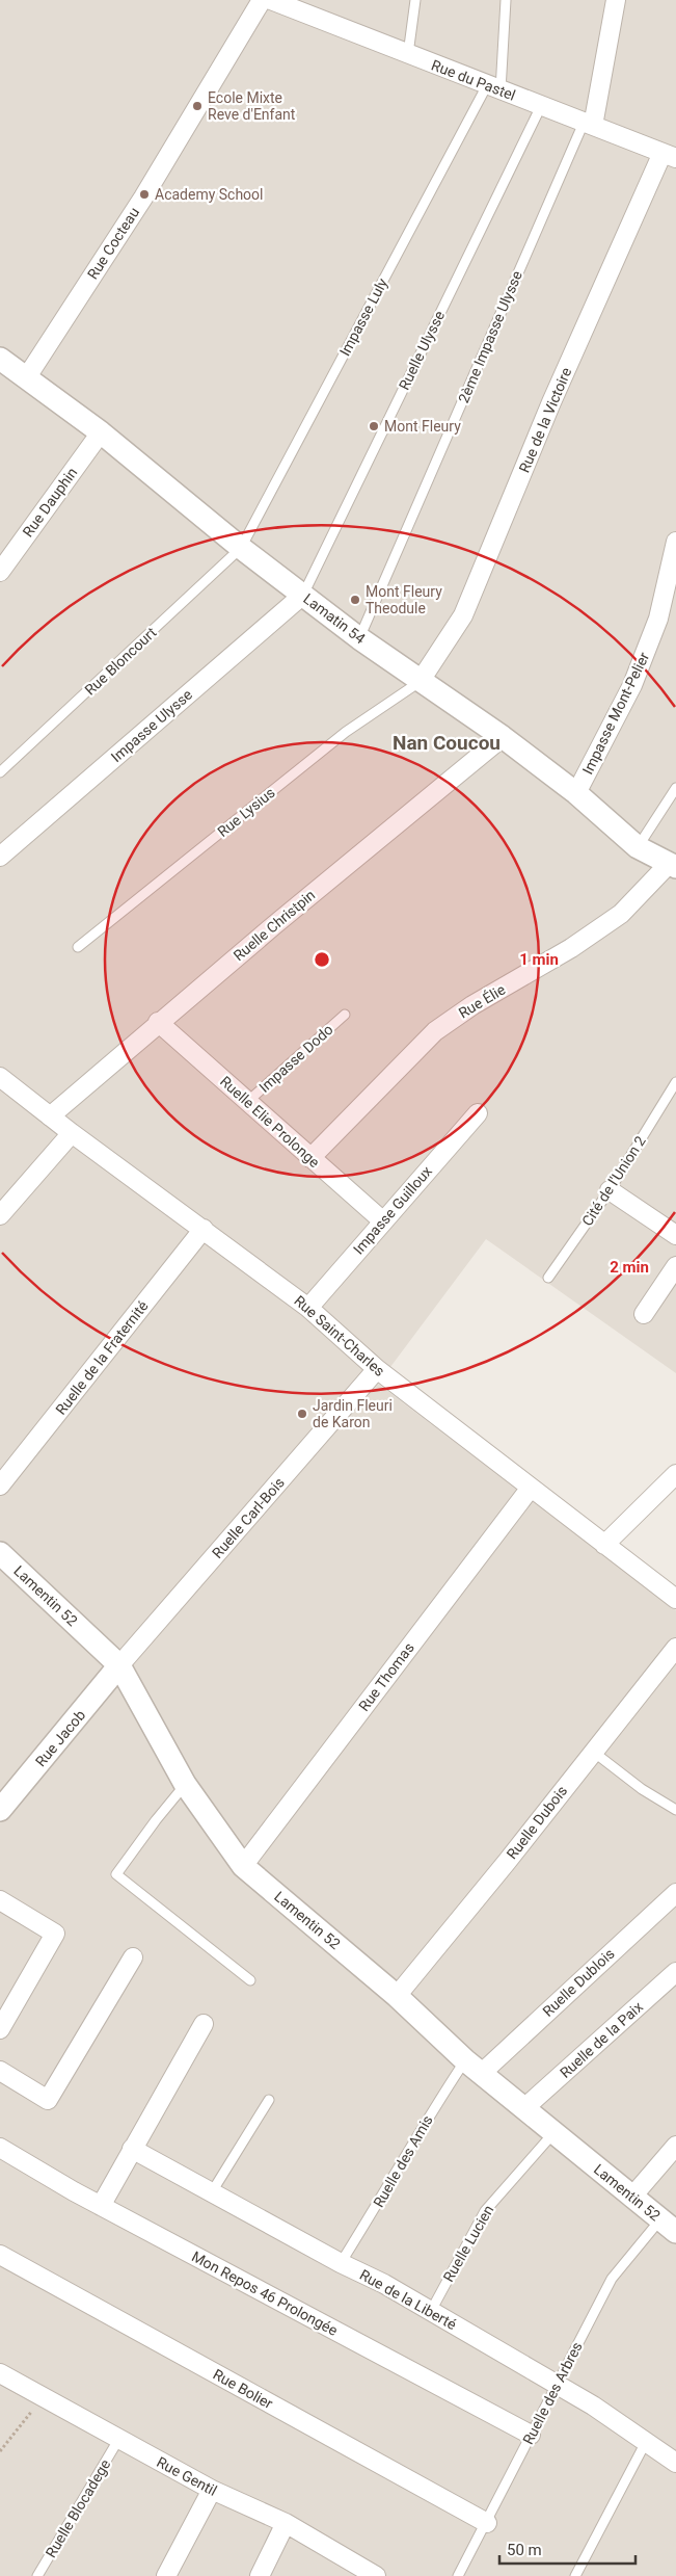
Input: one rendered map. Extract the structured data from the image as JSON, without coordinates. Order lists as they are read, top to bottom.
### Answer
{
  "streets": {
    "street": [
      "Rue du Pastel",
      "Rue Cocteau",
      "2ème Impasse Ulysse",
      "Rue de la Victoire",
      "Rue Dauphin",
      "Lamatin 54",
      "Impasse Mont-Pelier",
      "Impasse Ulysse",
      "Ruelle Christpin",
      "Rue Élie",
      "Ruelle Elie Prolonge",
      "Impasse Guilloux",
      "Rue Saint-Charles",
      "Ruelle de la Fraternité",
      "Ruelle Carl-Bois",
      "Lamentin 52",
      "Rue Thomas",
      "Rue Jacob",
      "Ruelle Dubois",
      "Ruelle Dublois",
      "Ruelle de la Paix",
      "Mon Repos 46 Prolongée",
      "Rue de la Liberté",
      "Rue Bolier",
      "Rue Gentil"
    ],
    "lane": [
      "Impasse Luly",
      "Ruelle Ulysse",
      "Rue Bloncourt",
      "Rue Lysius",
      "Impasse Dodo",
      "Cité de l'Union 2",
      "Ruelle des Amis",
      "Ruelle Lucien",
      "Ruelle des Arbres",
      "Ruelle Blocadege"
    ]
  },
  "crossings": [
    ["Rue du Pastel", "Impasse Luly"],
    ["Rue du Pastel", "2ème Impasse Ulysse"],
    ["Rue du Pastel", "Ruelle Ulysse"],
    ["Rue du Pastel", "Rue de la Victoire"],
    ["Rue Cocteau", "Lamatin 54"],
    ["Impasse Luly", "Lamatin 54"],
    ["Impasse Luly", "Rue Bloncourt"],
    ["2ème Impasse Ulysse", "Lamatin 54"],
    ["Ruelle Ulysse", "Lamatin 54"],
    ["Ruelle Ulysse", "Impasse Ulysse"],
    ["Rue de la Victoire", "Lamatin 54"],
    ["Rue de la Victoire", "Rue Lysius"],
    ["Rue Dauphin", "Lamatin 54"],
    ["Lamatin 54", "Rue Bloncourt"],
    ["Lamatin 54", "Impasse Mont-Pelier"],
    ["Lamatin 54", "Impasse Ulysse"],
    ["Lamatin 54", "Rue Lysius"],
    ["Lamatin 54", "Ruelle Christpin"],
    ["Lamatin 54", "Rue Élie"],
    ["Ruelle Christpin", "Ruelle Elie Prolonge"],
    ["Ruelle Christpin", "Rue Saint-Charles"],
    ["Rue Élie", "Ruelle Elie Prolonge"],
    ["Impasse Dodo", "Ruelle Elie Prolonge"],
    ["Ruelle Elie Prolonge", "Impasse Guilloux"],
    ["Impasse Guilloux", "Rue Saint-Charles"],
    ["Rue Saint-Charles", "Ruelle de la Fraternité"],
    ["Rue Saint-Charles", "Ruelle Carl-Bois"],
    ["Rue Saint-Charles", "Rue Thomas"],
    ["Ruelle Carl-Bois", "Lamentin 52"],
    ["Ruelle Carl-Bois", "Rue Jacob"],
    ["Lamentin 52", "Rue Thomas"],
    ["Lamentin 52", "Rue Jacob"],
    ["Lamentin 52", "Ruelle Dubois"],
    ["Lamentin 52", "Ruelle Dublois"],
    ["Lamentin 52", "Ruelle de la Paix"],
    ["Lamentin 52", "Ruelle des Amis"],
    ["Lamentin 52", "Ruelle Lucien"],
    ["Lamentin 52", "Ruelle des Arbres"],
    ["Ruelle Dublois", "Ruelle des Amis"],
    ["Ruelle des Amis", "Rue de la Liberté"],
    ["Ruelle Lucien", "Rue de la Liberté"],
    ["Mon Repos 46 Prolongée", "Ruelle des Arbres"],
    ["Rue de la Liberté", "Ruelle des Arbres"],
    ["Rue Bolier", "Ruelle des Arbres"],
    ["Rue Gentil", "Ruelle Blocadege"]
  ],
  "districts": ["Nan Coucou"],
  "places": [
    "Ecole Mixte Reve d'Enfant",
    "Academy School",
    "Mont Fleury",
    "Mont Fleury Theodule",
    "Jardin Fleuri de Karon"
  ],
  "scale_bar": "50 m",
  "rings": ["1 min", "2 min"]
}
